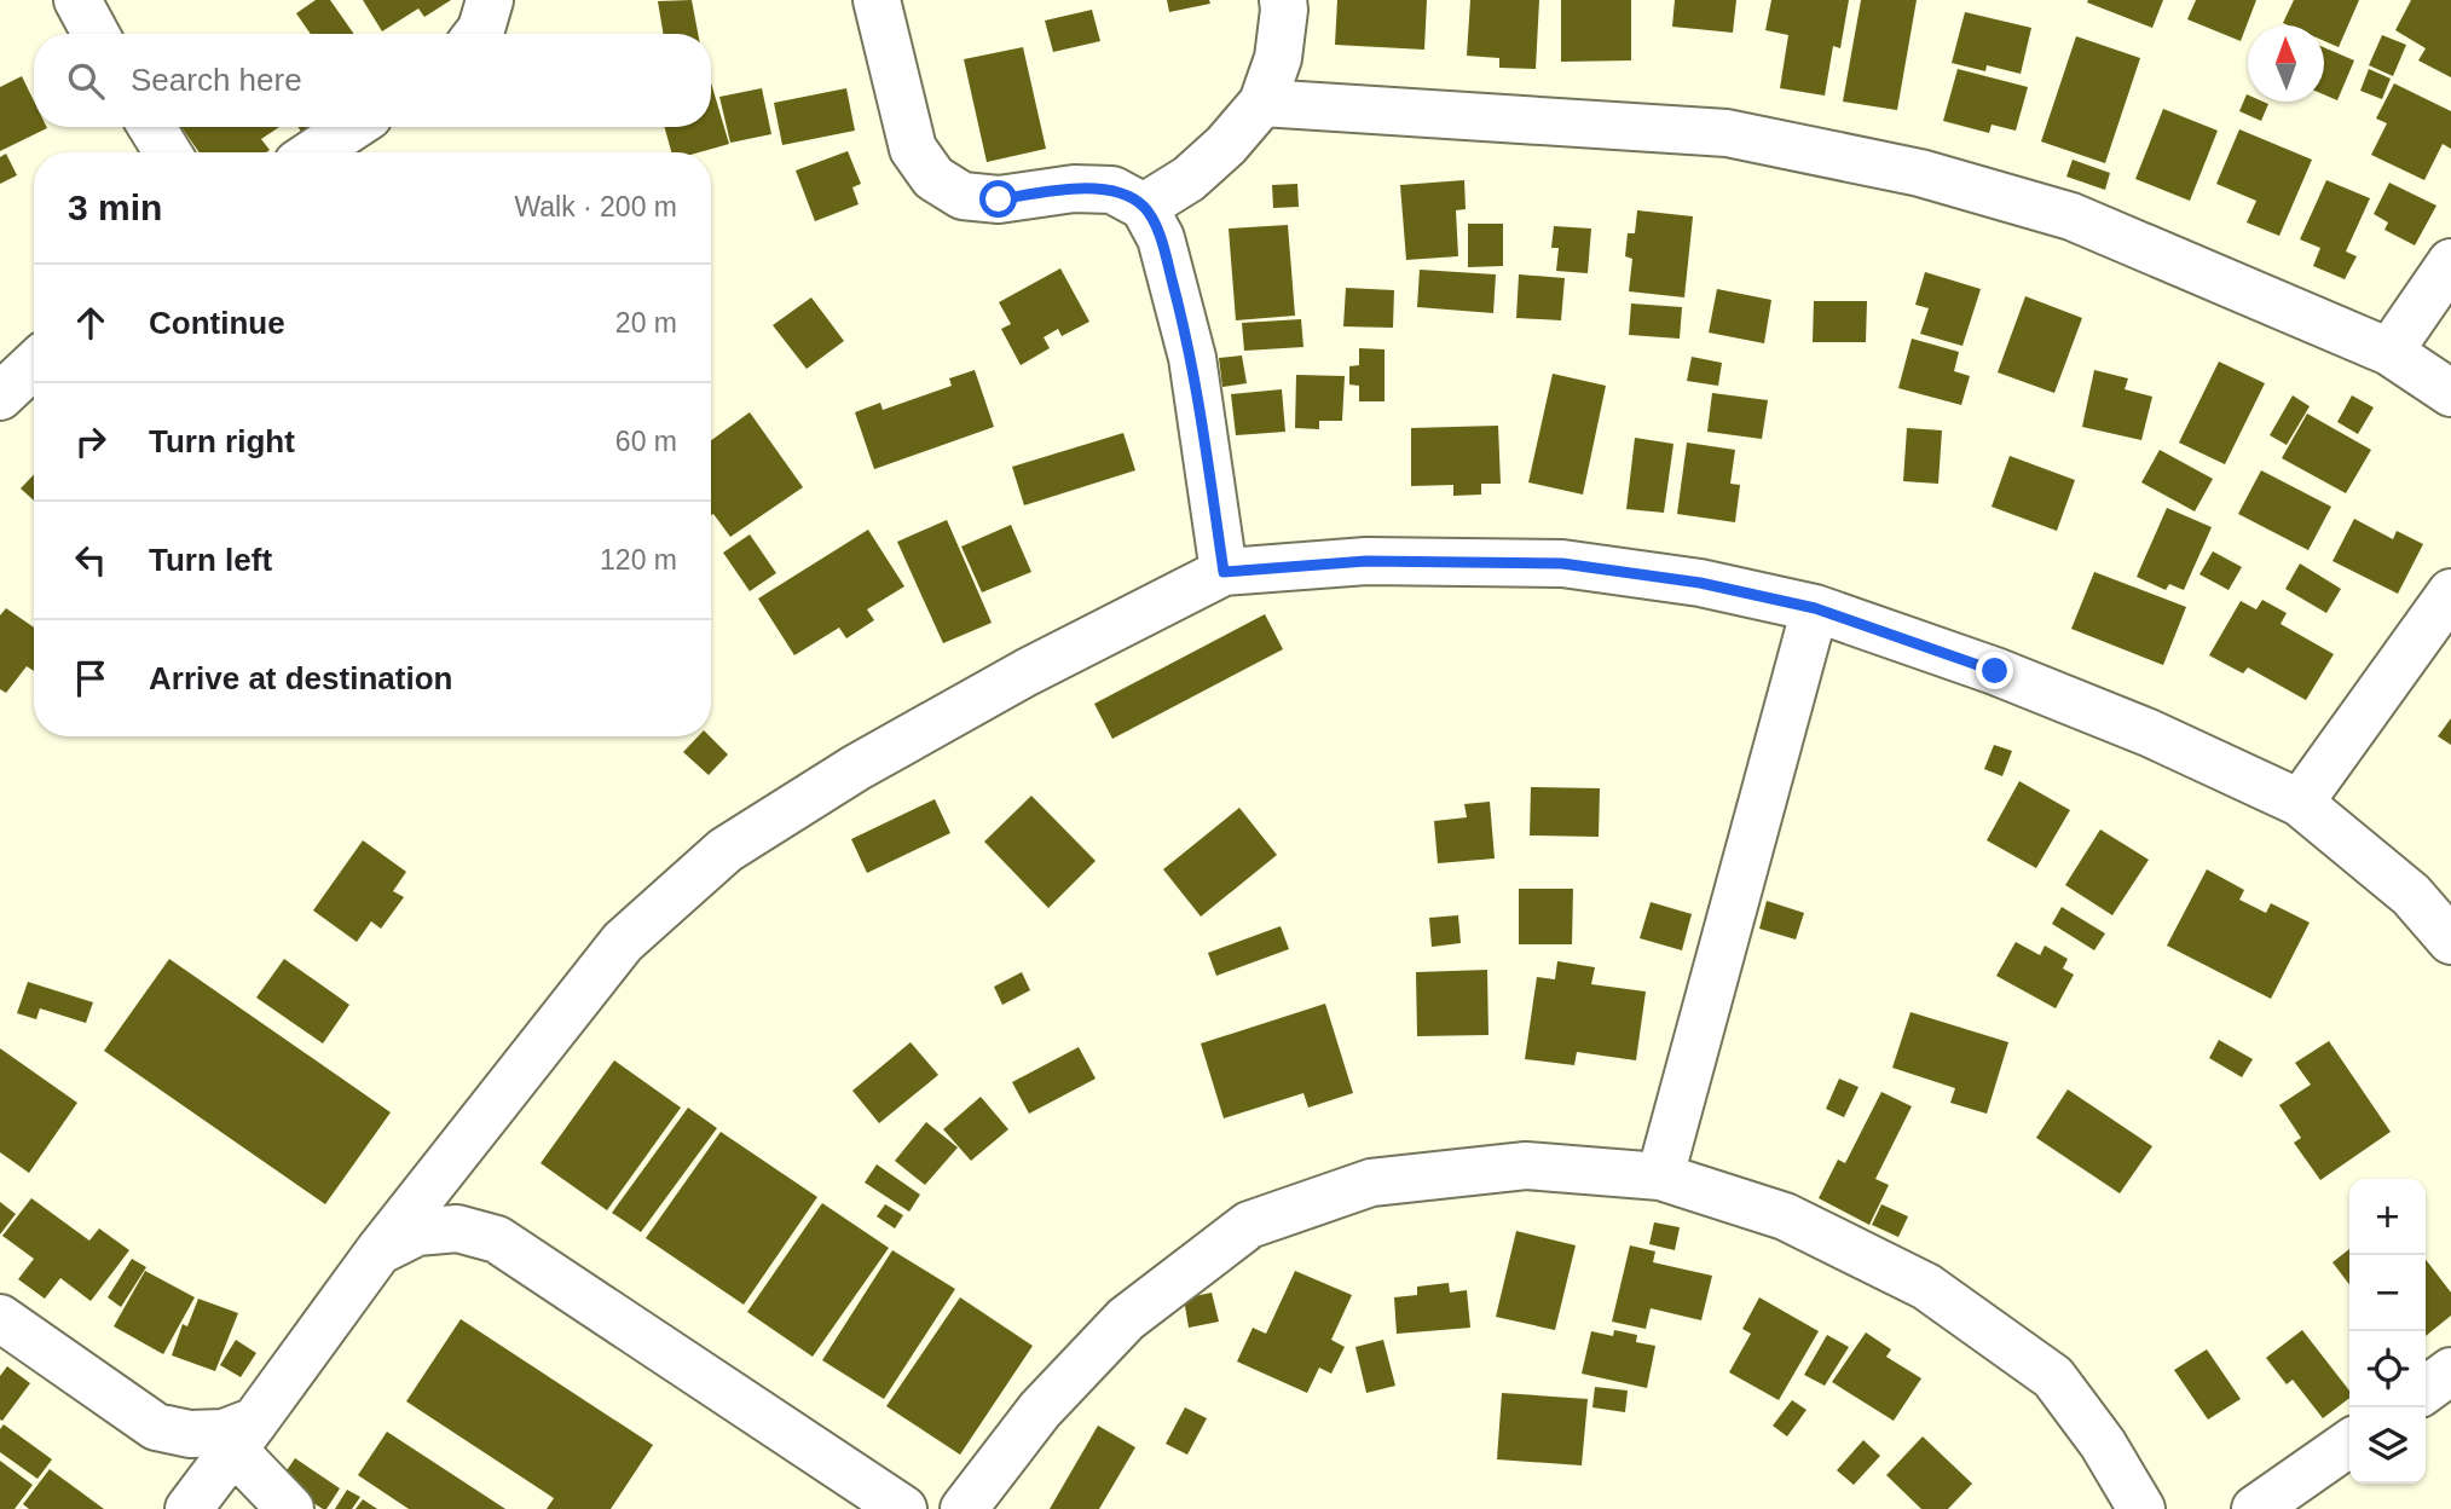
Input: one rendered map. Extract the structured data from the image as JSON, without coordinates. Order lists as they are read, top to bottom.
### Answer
{
  "north": "top",
  "page": {
    "search": "Search here",
    "heading": ["3 min", "Walk · 200 m"],
    "list": [
      ["Continue", "20 m"],
      ["Turn right", "60 m"],
      ["Turn left", "120 m"],
      "Arrive at destination"
    ],
    "map_buttons": ["+", "−"]
  }
}
